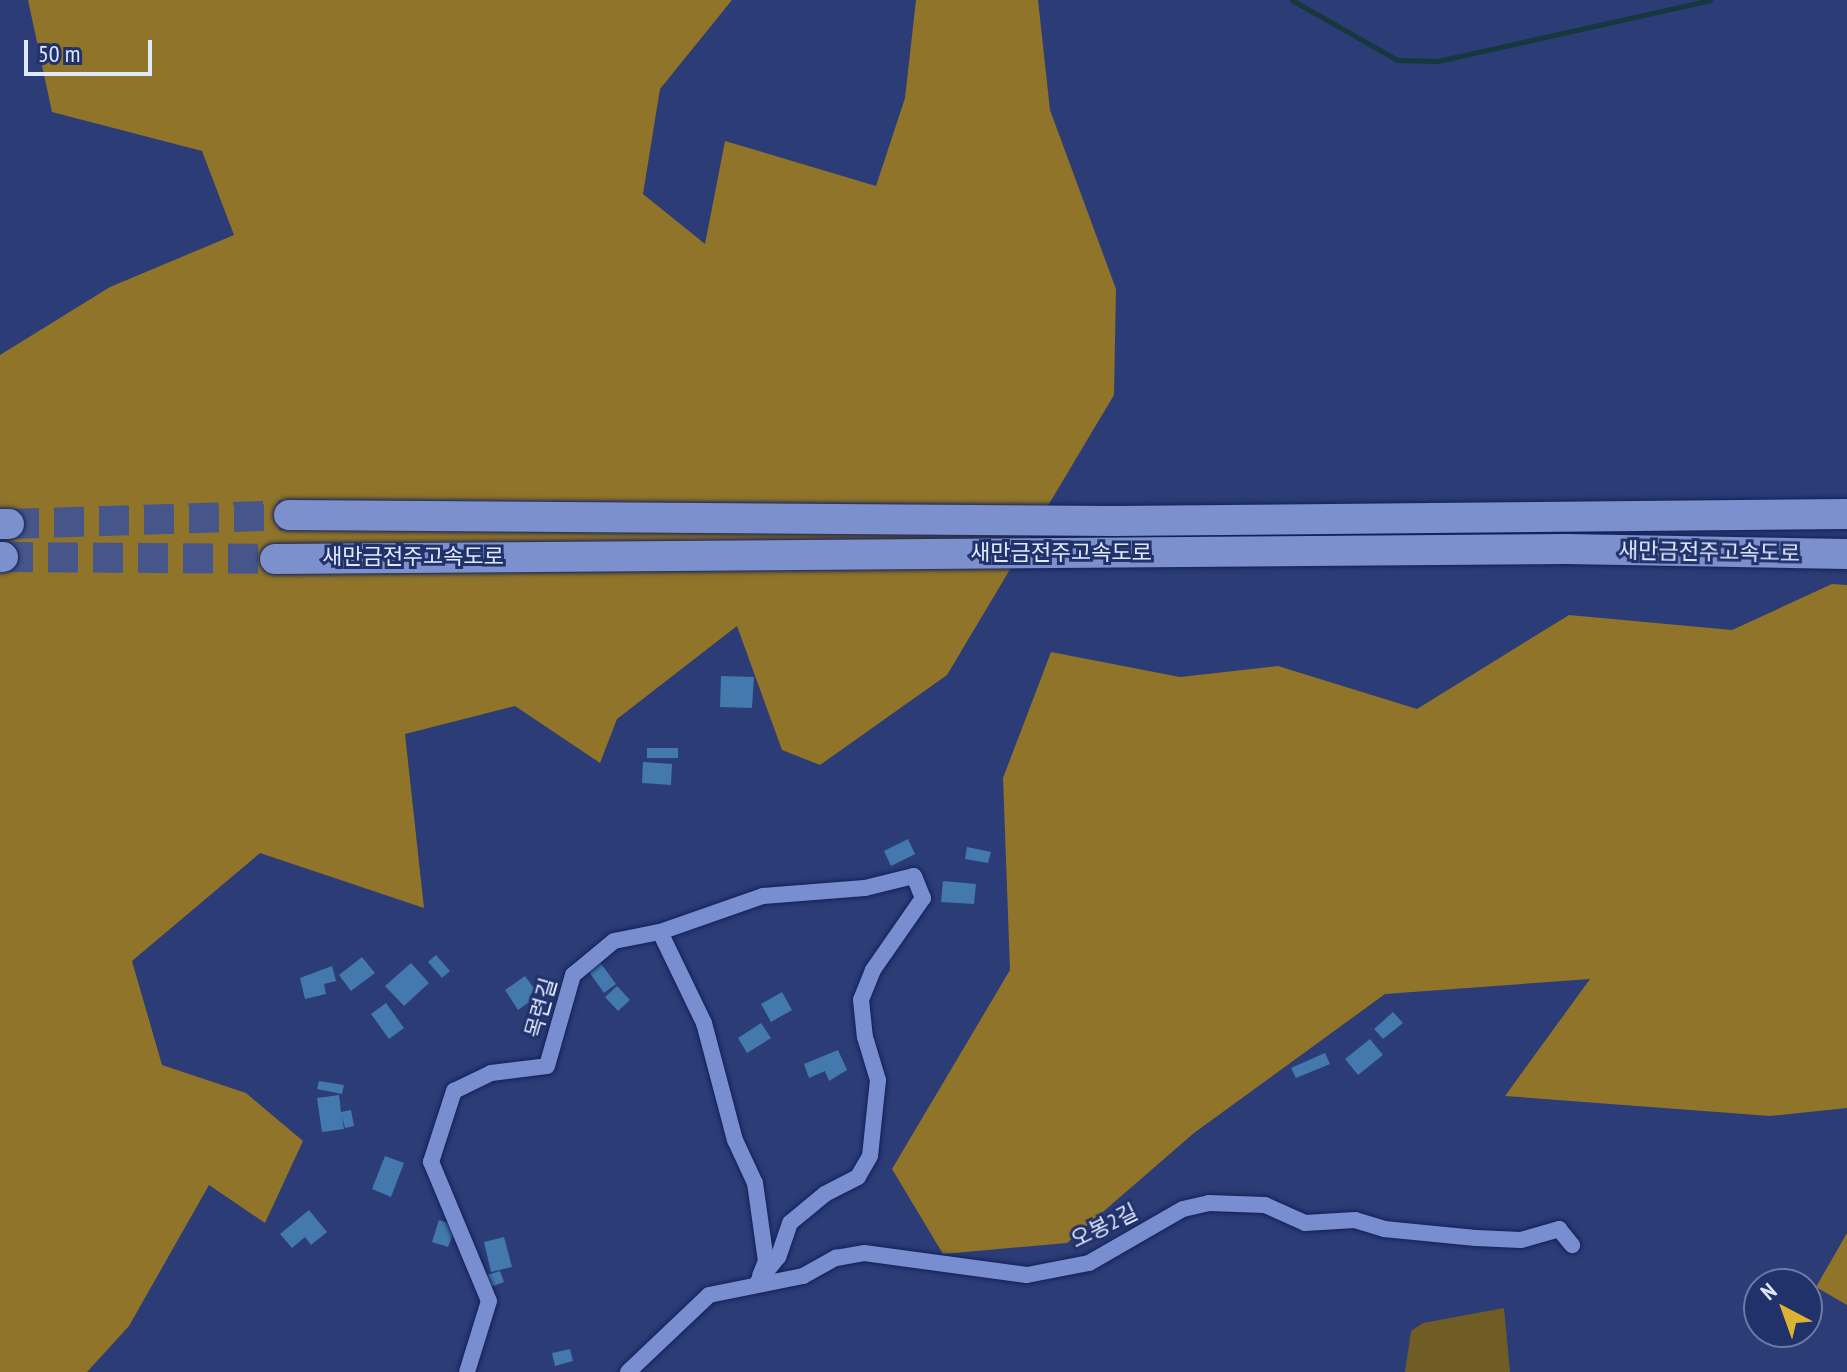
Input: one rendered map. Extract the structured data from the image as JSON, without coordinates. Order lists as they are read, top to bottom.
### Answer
{
  "streets": {
    "highway": ["새만금전주고속도로"],
    "street": ["목련길", "오봉2길"]
  },
  "crossings": [
    ["목련길", "오봉2길"]
  ],
  "scale_bar": "50 m",
  "north": "top left"
}
